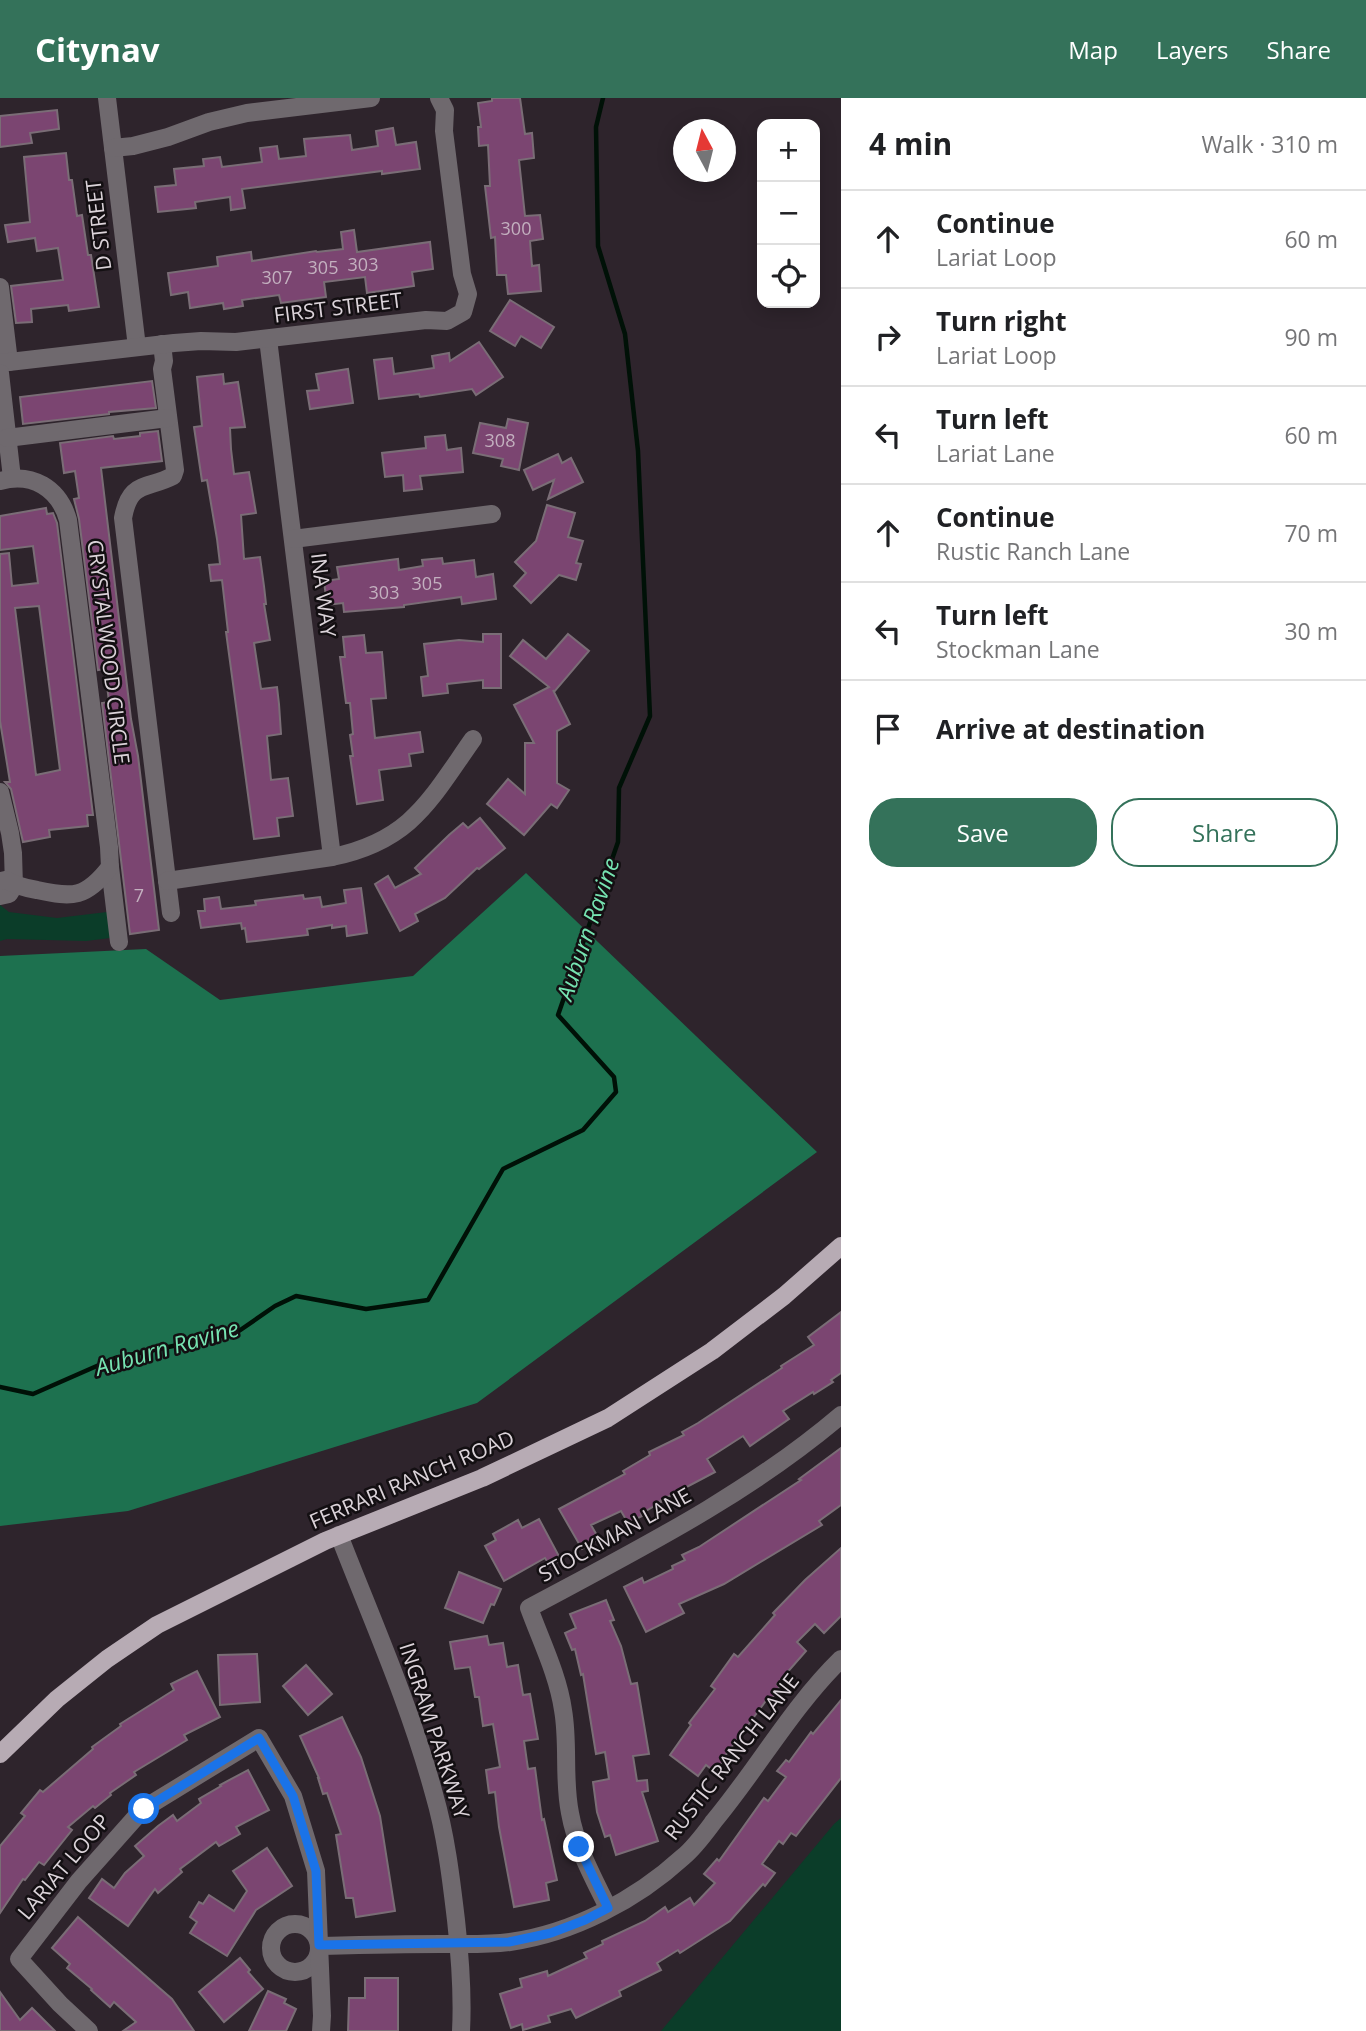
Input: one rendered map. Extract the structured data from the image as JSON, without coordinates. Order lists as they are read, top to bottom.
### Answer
{
  "streets": {
    "main road": ["FERRARI RANCH ROAD"],
    "street": [
      "D STREET",
      "FIRST STREET",
      "INA WAY",
      "CRYSTALWOOD CIRCLE",
      "STOCKMAN LANE",
      "INGRAM PARKWAY",
      "RUSTIC RANCH LANE",
      "LARIAT LOOP"
    ]
  },
  "crossings": [
    ["D STREET", "FIRST STREET"],
    ["FIRST STREET", "INA WAY"],
    ["FIRST STREET", "CRYSTALWOOD CIRCLE"],
    ["FERRARI RANCH ROAD", "INGRAM PARKWAY"],
    ["STOCKMAN LANE", "RUSTIC RANCH LANE"],
    ["INGRAM PARKWAY", "RUSTIC RANCH LANE"],
    ["RUSTIC RANCH LANE", "LARIAT LOOP"]
  ],
  "water": ["Auburn Ravine"],
  "house_numbers": [
    "300",
    "303",
    "305",
    "307",
    "308",
    "305",
    "303",
    "7"
  ],
  "north": "top",
  "page": {
    "header": "Citynav",
    "nav": ["Map", "Layers", "Share"],
    "heading": ["4 min", "Walk · 310 m"],
    "map_buttons": ["+", "−"],
    "list": [
      ["Continue", "Lariat Loop", "60 m"],
      ["Turn right", "Lariat Loop", "90 m"],
      ["Turn left", "Lariat Lane", "60 m"],
      ["Continue", "Rustic Ranch Lane", "70 m"],
      ["Turn left", "Stockman Lane", "30 m"],
      "Arrive at destination"
    ],
    "buttons": ["Save", "Share"]
  }
}
